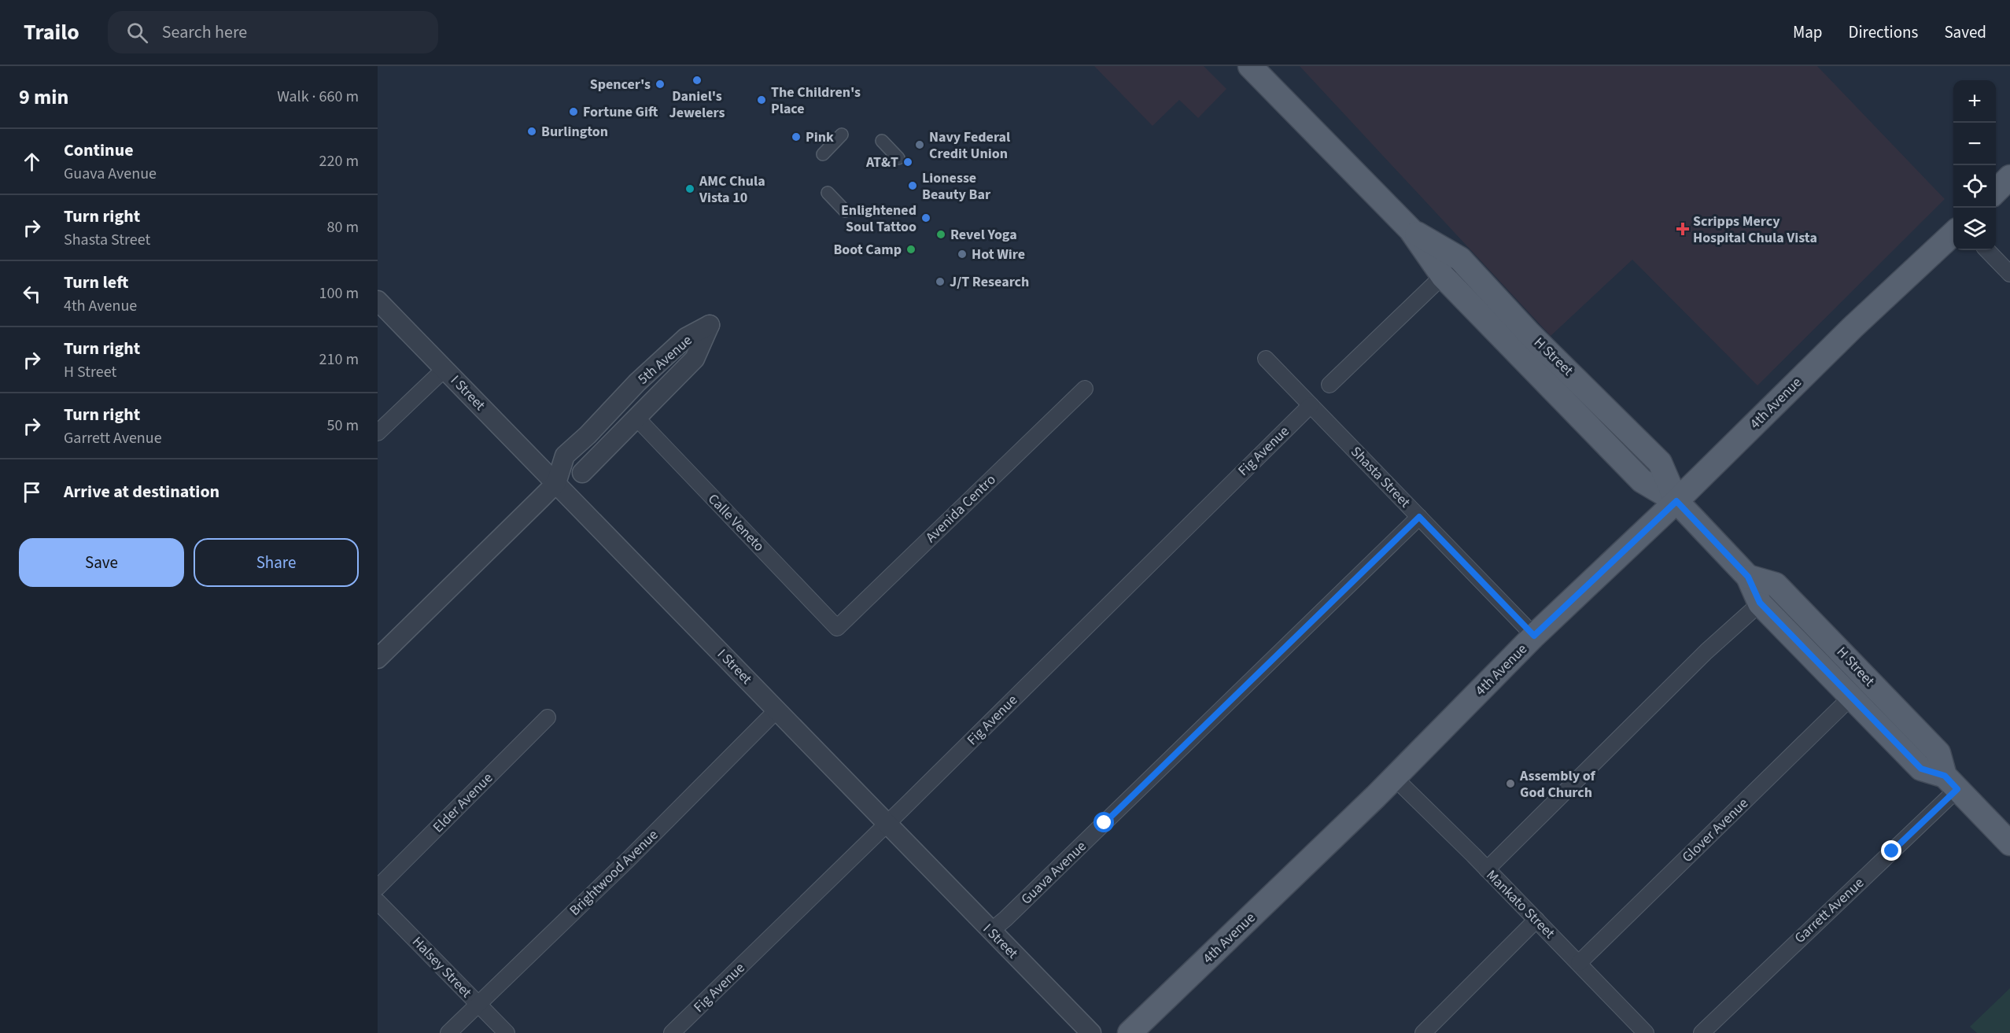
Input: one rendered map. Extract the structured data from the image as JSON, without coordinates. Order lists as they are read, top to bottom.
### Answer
{
  "streets": {
    "main road": ["H Street", "4th Avenue"],
    "street": [
      "5th Avenue",
      "I Street",
      "Fig Avenue",
      "Shasta Street",
      "Avenida Centro",
      "Calle Veneto",
      "Elder Avenue",
      "Glover Avenue",
      "Brightwood Avenue",
      "Guava Avenue",
      "Mankato Street",
      "Garrett Avenue",
      "Halsey Street"
    ]
  },
  "crossings": [
    ["H Street", "4th Avenue"],
    ["H Street", "Glover Avenue"],
    ["H Street", "Garrett Avenue"],
    ["5th Avenue", "I Street"],
    ["5th Avenue", "Calle Veneto"],
    ["I Street", "Fig Avenue"],
    ["I Street", "Brightwood Avenue"],
    ["I Street", "Guava Avenue"],
    ["4th Avenue", "Shasta Street"],
    ["4th Avenue", "Mankato Street"],
    ["Fig Avenue", "Shasta Street"],
    ["Shasta Street", "Guava Avenue"],
    ["Avenida Centro", "Calle Veneto"],
    ["Glover Avenue", "Mankato Street"],
    ["Brightwood Avenue", "Halsey Street"]
  ],
  "places": {
    "other": [
      "Daniel's Jewelers",
      "Spencer's",
      "The Children's Place",
      "Fortune Gift",
      "Burlington",
      "Pink",
      "Navy Federal Credit Union",
      "AT&T",
      "Lionesse Beauty Bar",
      "AMC Chula Vista 10",
      "Enlightened Soul Tattoo",
      "Revel Yoga",
      "Boot Camp",
      "Hot Wire",
      "J/T Research",
      "Assembly of God Church"
    ],
    "health": ["Scripps Mercy Hospital Chula Vista"]
  },
  "page": {
    "header": "Trailo",
    "search": "Search here",
    "nav": ["Map", "Directions", "Saved"],
    "heading": ["9 min", "Walk · 660 m"],
    "map_buttons": ["+", "−"],
    "list": [
      ["Continue", "Guava Avenue", "220 m"],
      ["Turn right", "Shasta Street", "80 m"],
      ["Turn left", "4th Avenue", "100 m"],
      ["Turn right", "H Street", "210 m"],
      ["Turn right", "Garrett Avenue", "50 m"],
      "Arrive at destination"
    ],
    "buttons": ["Save", "Share"]
  }
}
